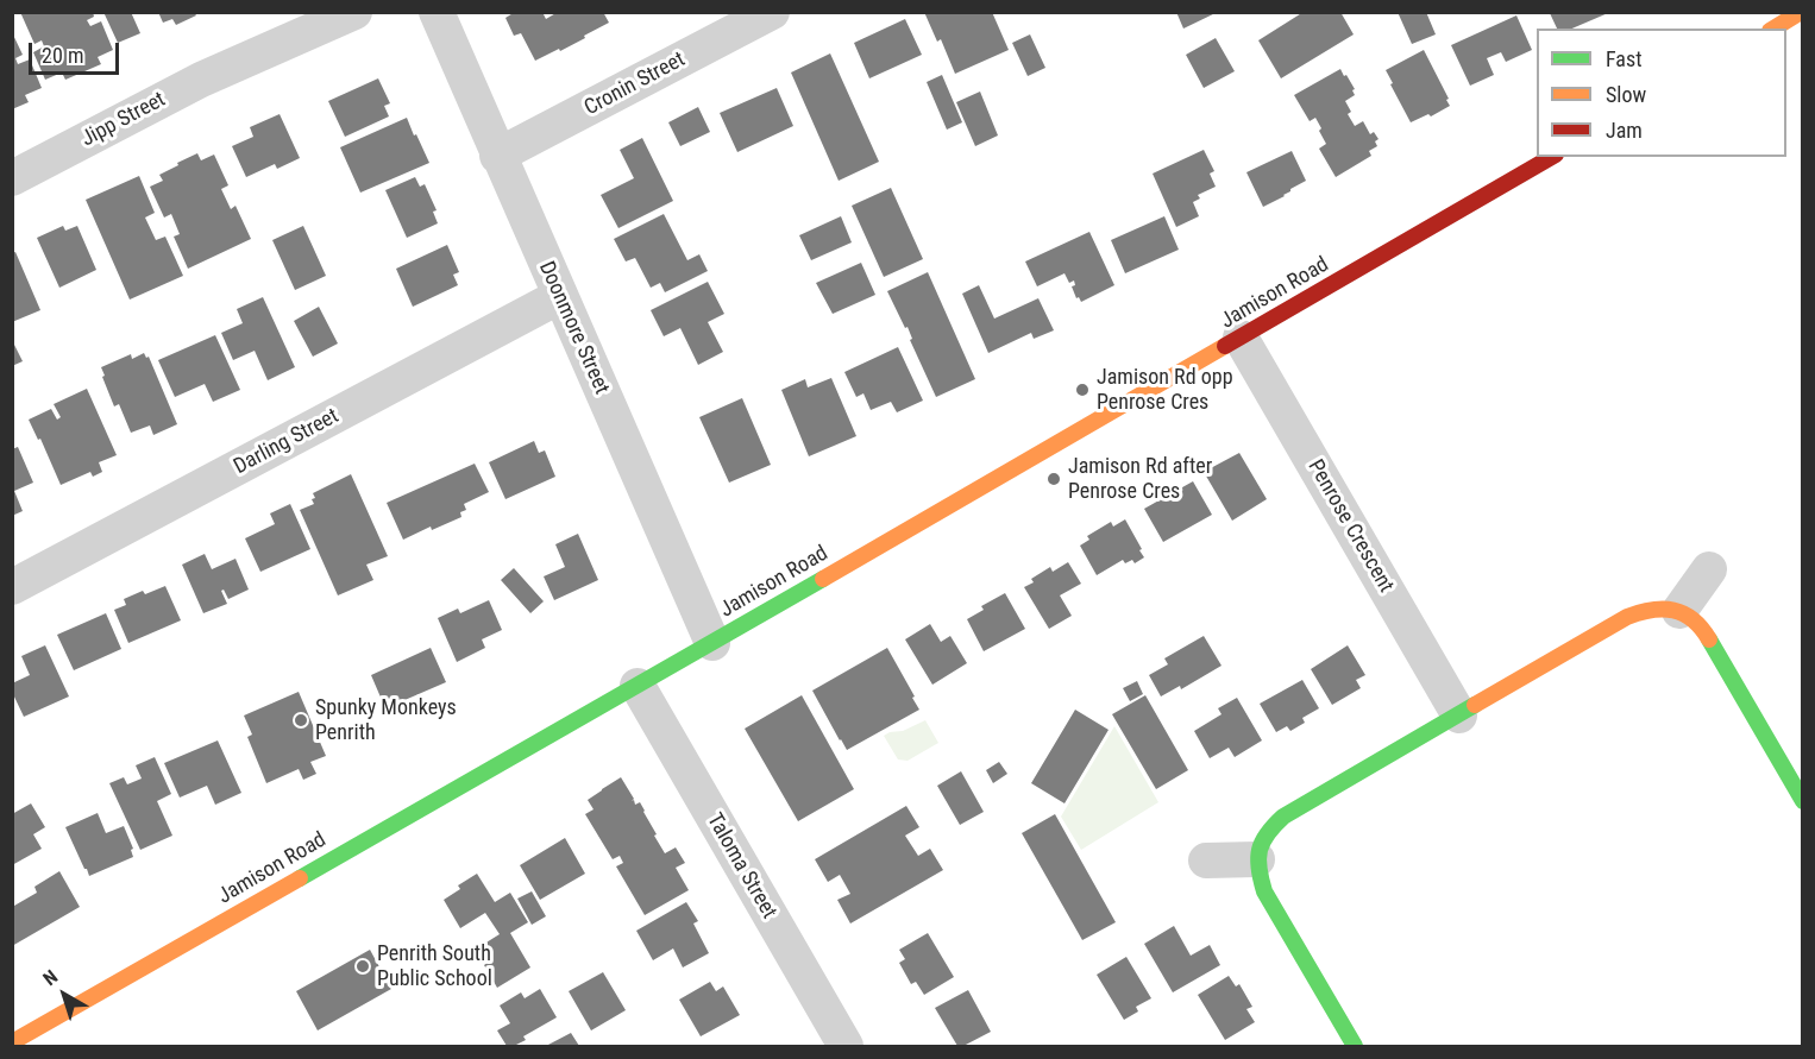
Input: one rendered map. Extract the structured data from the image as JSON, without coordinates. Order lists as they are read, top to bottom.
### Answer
{
  "streets": {
    "main road": ["Jamison Road"],
    "street": [
      "Cronin Street",
      "Jipp Street",
      "Doonmore Street",
      "Darling Street",
      "Penrose Crescent",
      "Taloma Street"
    ]
  },
  "crossings": [
    ["Cronin Street", "Doonmore Street"],
    ["Jamison Road", "Doonmore Street"],
    ["Jamison Road", "Penrose Crescent"],
    ["Jamison Road", "Taloma Street"],
    ["Doonmore Street", "Darling Street"]
  ],
  "places": [
    "Jamison Rd opp Penrose Cres",
    "Jamison Rd after Penrose Cres",
    "Spunky Monkeys Penrith",
    "Penrith South Public School"
  ],
  "legend": ["Fast", "Slow", "Jam"],
  "scale_bar": "20 m",
  "north": "top left"
}
